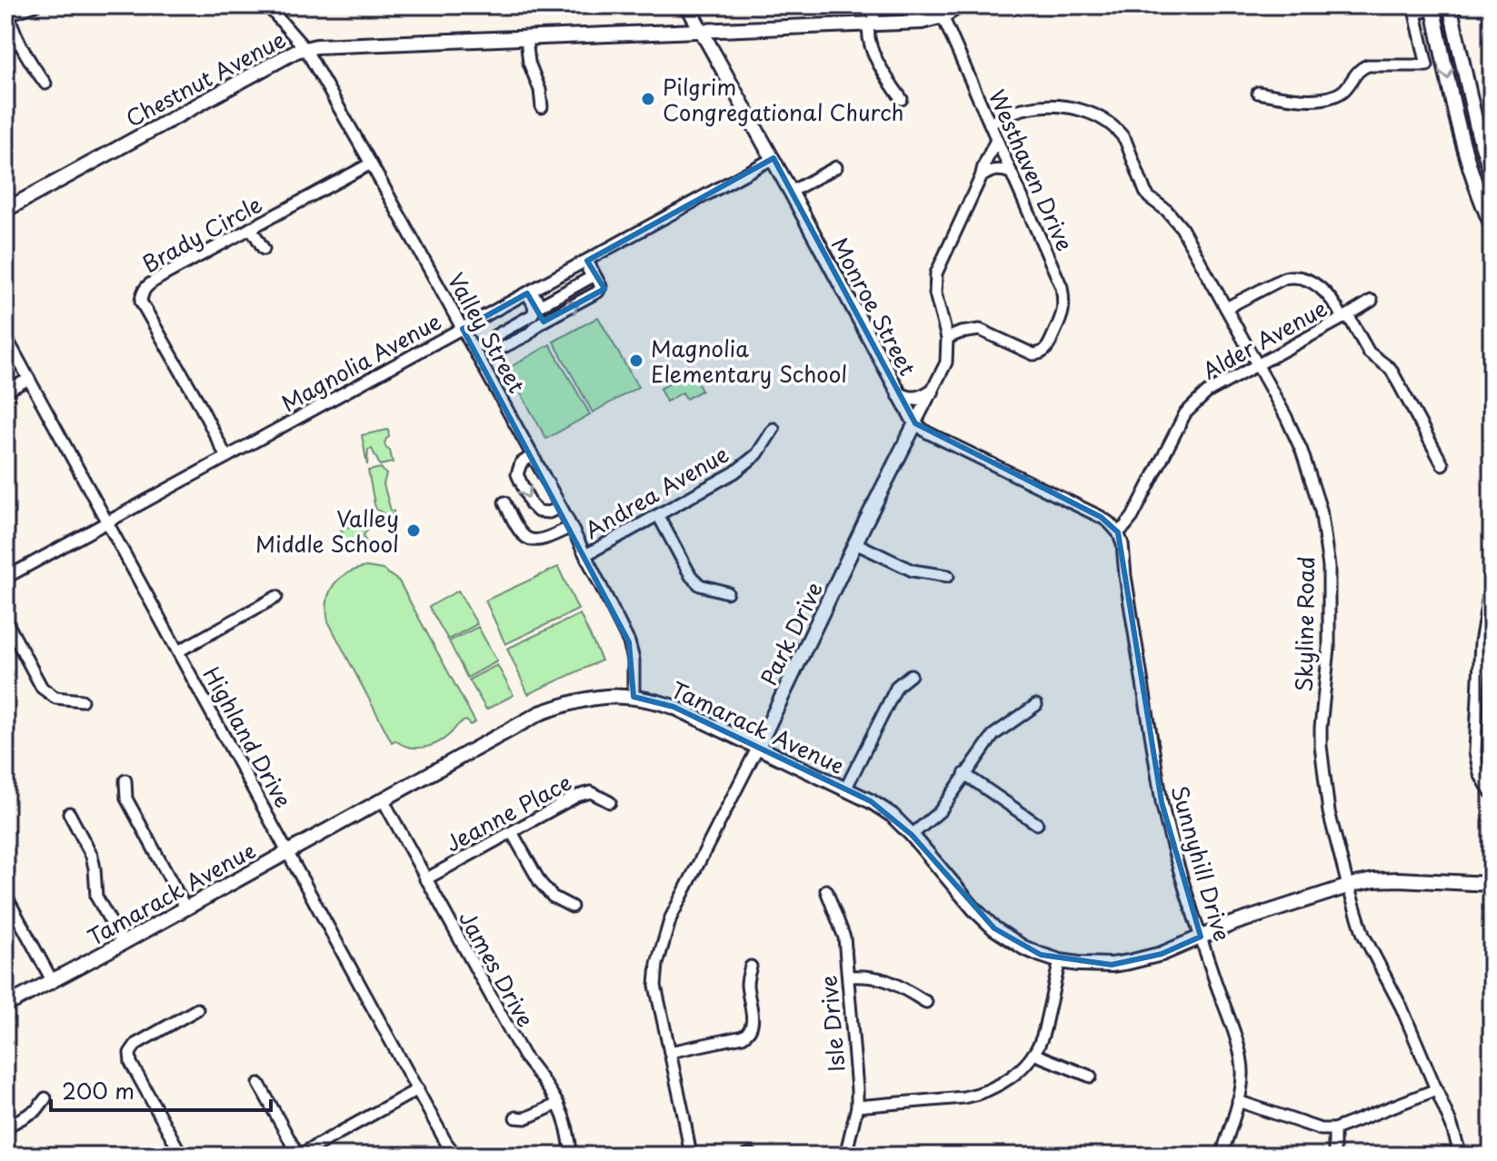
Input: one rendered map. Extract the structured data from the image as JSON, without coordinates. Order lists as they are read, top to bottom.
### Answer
{
  "streets": {
    "main road": [
      "Chestnut Avenue",
      "Monroe Street",
      "Park Drive",
      "Tamarack Avenue"
    ],
    "street": [
      "Westhaven Drive",
      "Brady Circle",
      "Valley Street",
      "Alder Avenue",
      "Magnolia Avenue",
      "Andrea Avenue",
      "Skyline Road",
      "Highland Drive",
      "Jeanne Place",
      "Sunnyhill Drive",
      "James Drive",
      "Isle Drive"
    ]
  },
  "crossings": [
    ["Chestnut Avenue", "Westhaven Drive"],
    ["Chestnut Avenue", "Monroe Street"],
    ["Chestnut Avenue", "Valley Street"],
    ["Westhaven Drive", "Skyline Road"],
    ["Westhaven Drive", "Park Drive"],
    ["Brady Circle", "Valley Street"],
    ["Brady Circle", "Magnolia Avenue"],
    ["Monroe Street", "Alder Avenue"],
    ["Monroe Street", "Magnolia Avenue"],
    ["Monroe Street", "Park Drive"],
    ["Monroe Street", "Sunnyhill Drive"],
    ["Valley Street", "Magnolia Avenue"],
    ["Valley Street", "Andrea Avenue"],
    ["Valley Street", "Tamarack Avenue"],
    ["Alder Avenue", "Skyline Road"],
    ["Alder Avenue", "Sunnyhill Drive"],
    ["Magnolia Avenue", "Highland Drive"],
    ["Skyline Road", "Tamarack Avenue"],
    ["Park Drive", "Tamarack Avenue"],
    ["Tamarack Avenue", "Highland Drive"],
    ["Tamarack Avenue", "Sunnyhill Drive"],
    ["Tamarack Avenue", "James Drive"],
    ["Jeanne Place", "James Drive"]
  ],
  "places": ["Pilgrim Congregational Church", "Magnolia Elementary School", "Valley Middle School"],
  "scale_bar": "200 m"
}
